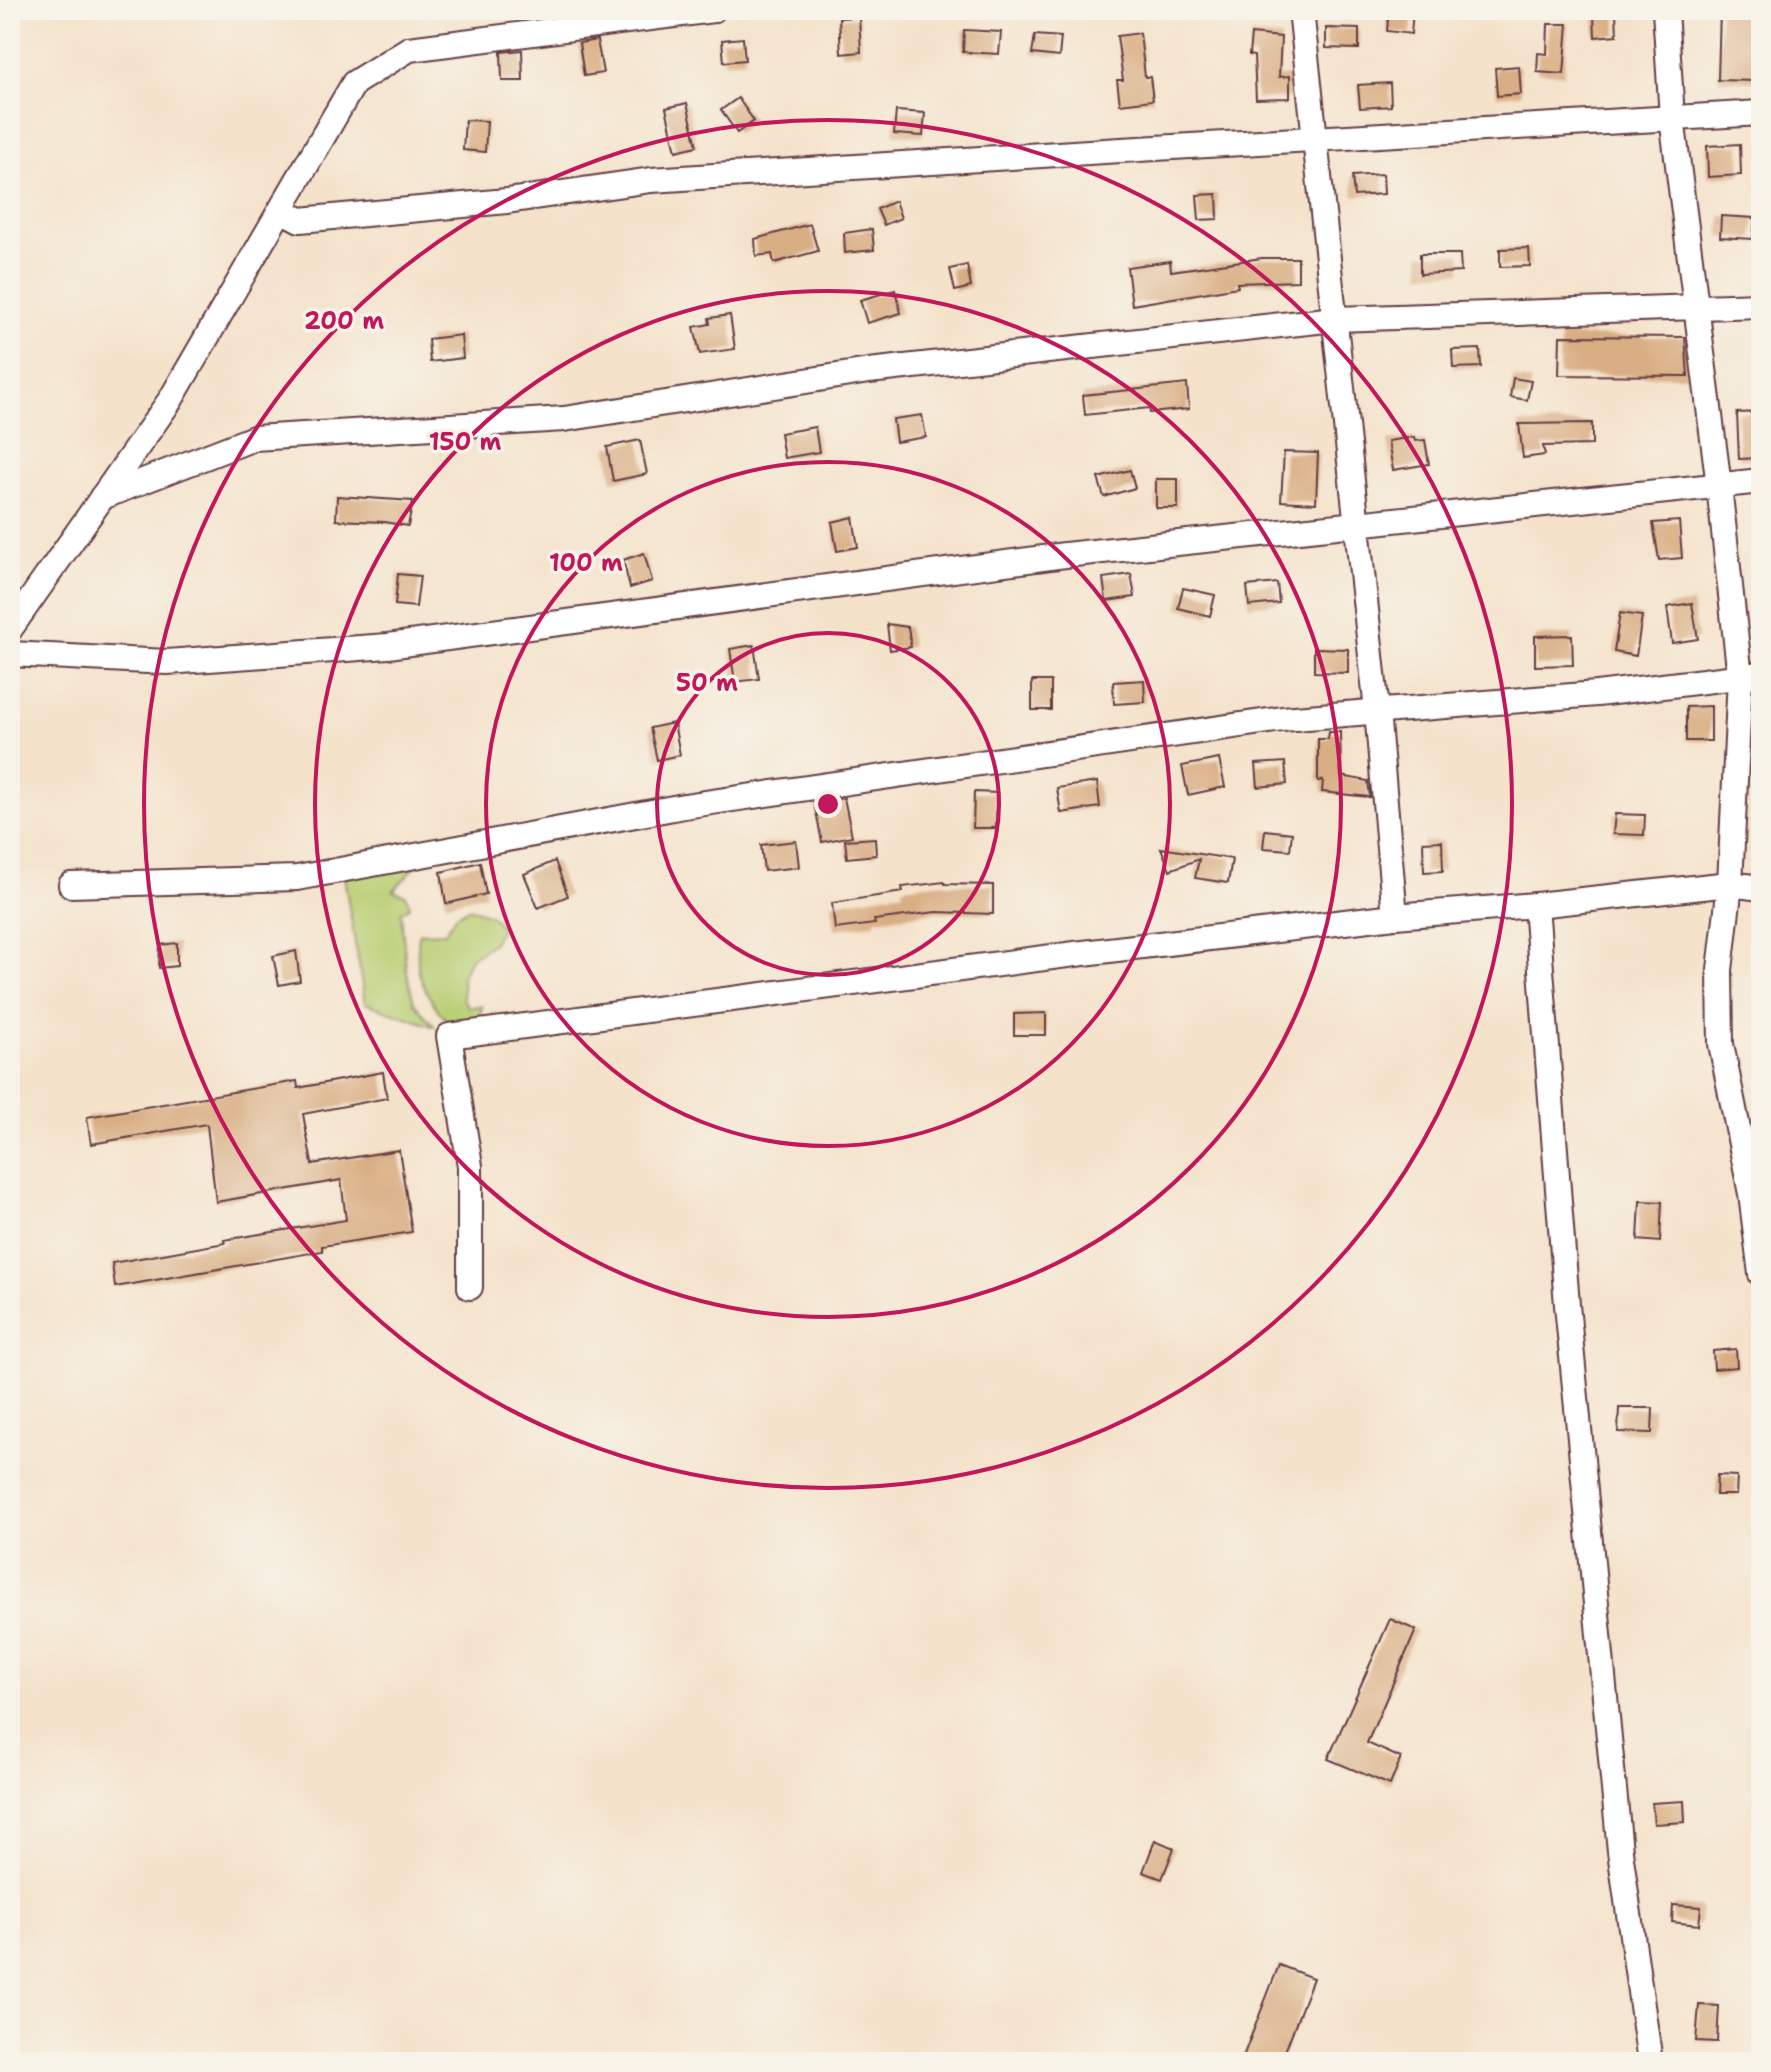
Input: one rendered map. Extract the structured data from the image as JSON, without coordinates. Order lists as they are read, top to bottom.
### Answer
{
  "rings": [
    "200 m",
    "150 m",
    "100 m",
    "50 m"
  ]
}
